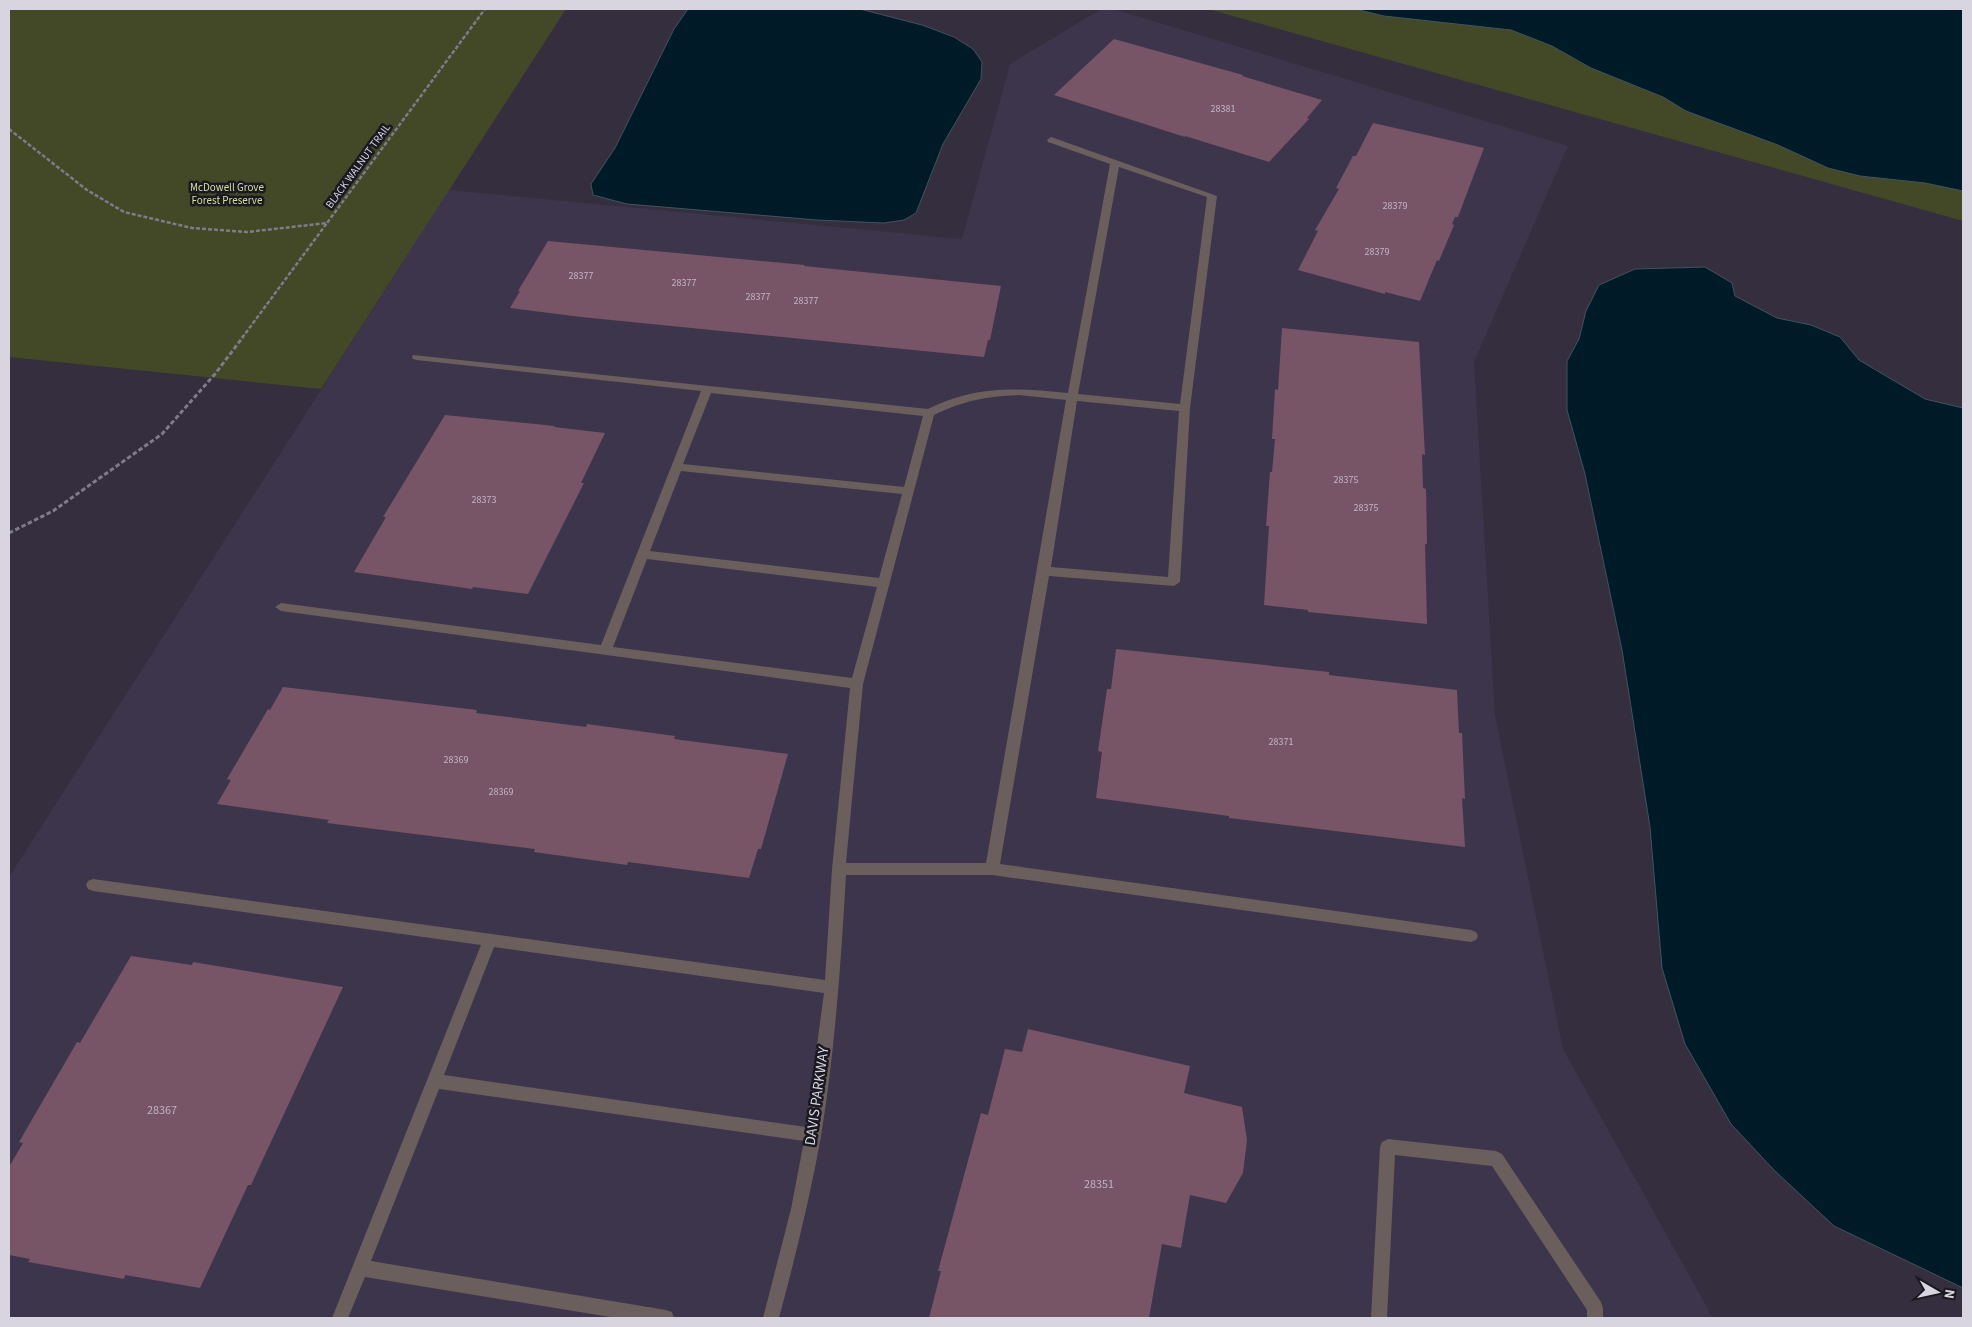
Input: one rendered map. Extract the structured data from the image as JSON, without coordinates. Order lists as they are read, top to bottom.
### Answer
{
  "streets": {
    "lane": ["DAVIS PARKWAY"],
    "path": ["BLACK WALNUT TRAIL"]
  },
  "parks": ["McDowell Grove Forest Preserve"],
  "house_numbers": [
    "28381",
    "28379",
    "28379",
    "28377",
    "28377",
    "28377",
    "28377",
    "28375",
    "28373",
    "28375",
    "28371",
    "28369",
    "28369",
    "28367",
    "28351"
  ],
  "north": "right"
}
